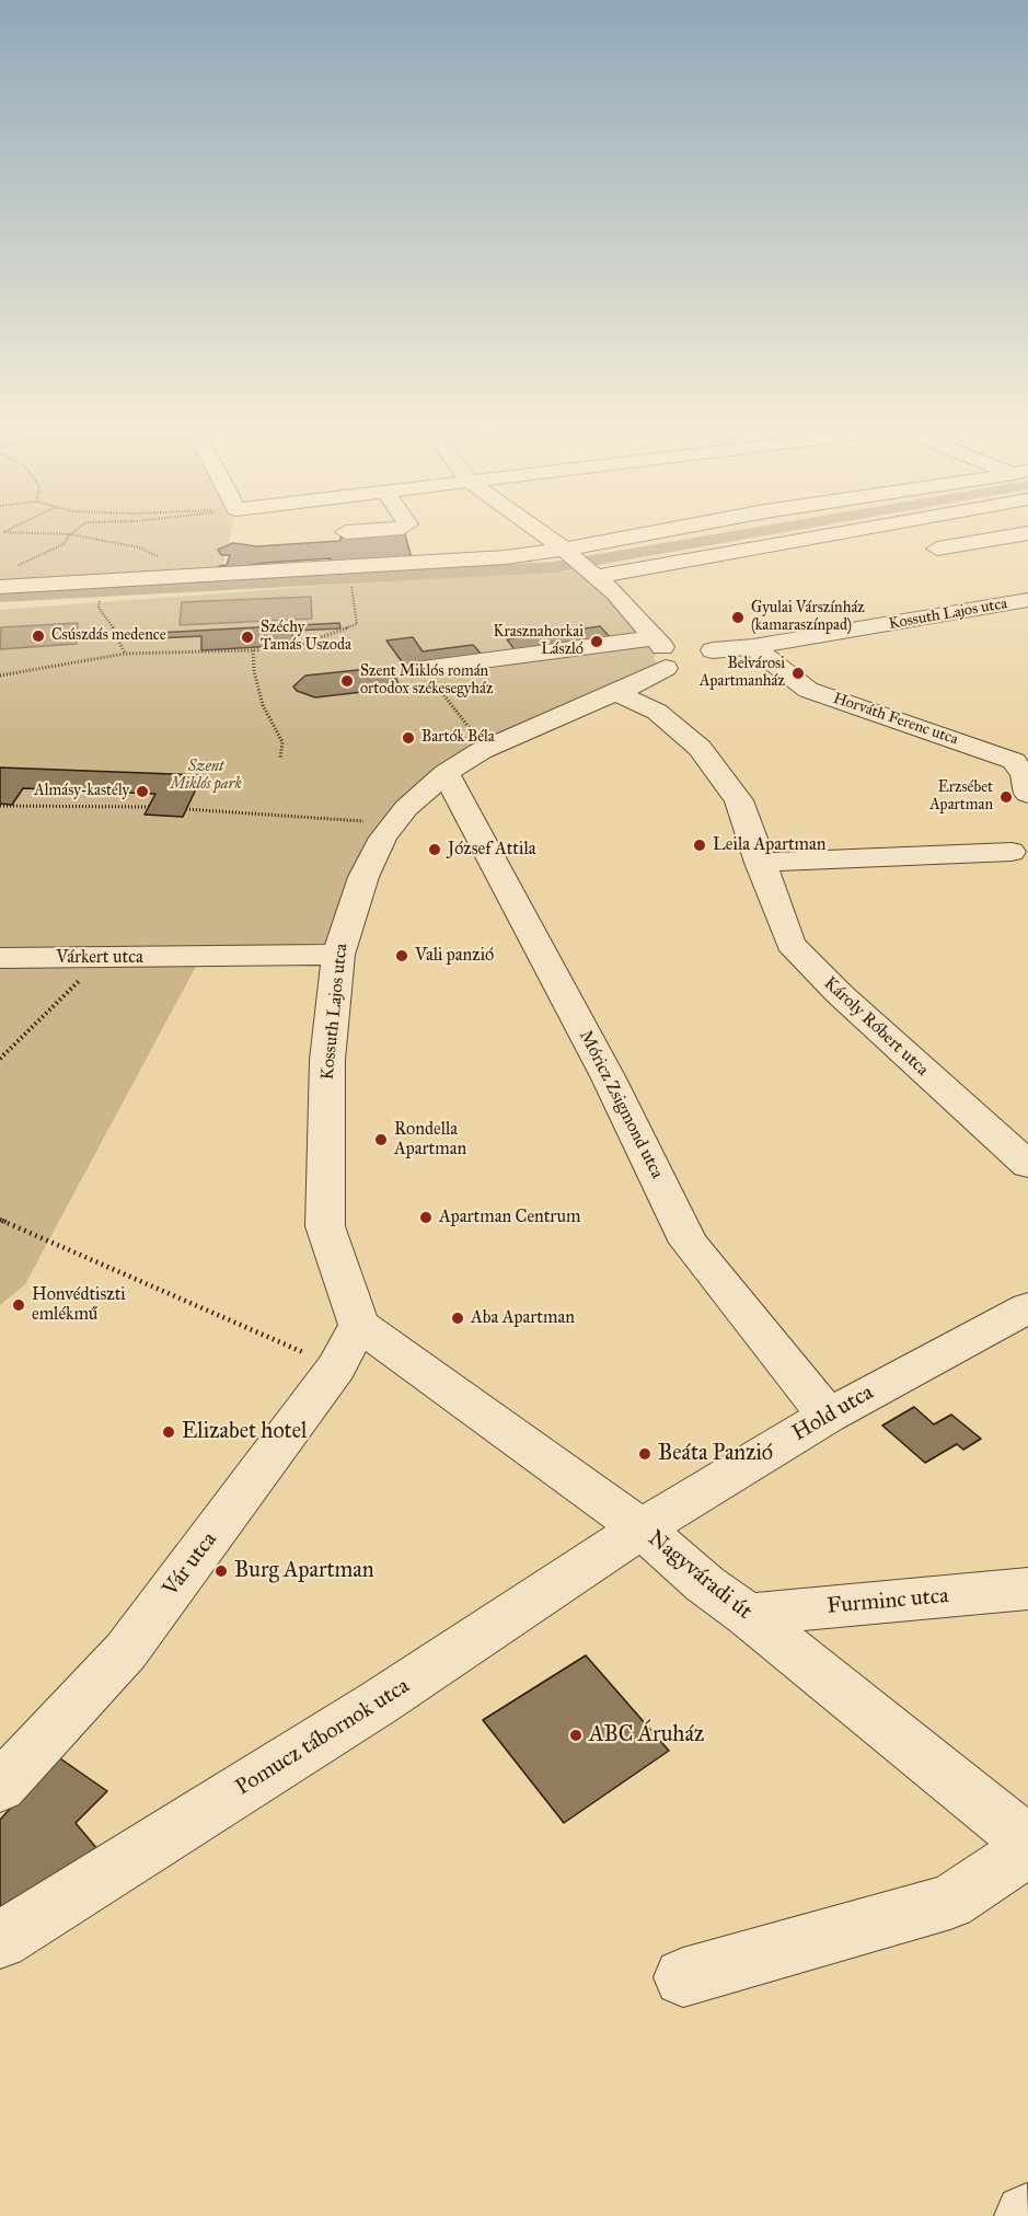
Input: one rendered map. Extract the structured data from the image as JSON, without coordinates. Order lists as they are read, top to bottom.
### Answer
{
  "streets": {
    "street": [
      "Kossuth Lajos utca",
      "Horváth Ferenc utca",
      "Várkert utca",
      "Károly Róbert utca",
      "Móricz Zsigmond utca",
      "Hold utca",
      "Vár utca",
      "Nagyváradi út",
      "Furminc utca",
      "Pomucz tábornok utca"
    ]
  },
  "crossings": [
    ["Kossuth Lajos utca", "Horváth Ferenc utca"],
    ["Kossuth Lajos utca", "Várkert utca"],
    ["Kossuth Lajos utca", "Károly Róbert utca"],
    ["Kossuth Lajos utca", "Móricz Zsigmond utca"],
    ["Kossuth Lajos utca", "Vár utca"],
    ["Kossuth Lajos utca", "Nagyváradi út"],
    ["Móricz Zsigmond utca", "Hold utca"],
    ["Hold utca", "Nagyváradi út"],
    ["Hold utca", "Pomucz tábornok utca"],
    ["Vár utca", "Nagyváradi út"],
    ["Nagyváradi út", "Furminc utca"],
    ["Nagyváradi út", "Pomucz tábornok utca"]
  ],
  "parks": ["Szent Miklós park"],
  "places": [
    "Gyulai Várszínház (kamaraszínpad)",
    "Csúszdás medence",
    "Széchy Tamás Uszoda",
    "Krasznahorkai László",
    "Belvárosi Apartmanház",
    "Szent Miklós román ortodox székesegyház",
    "Bartók Béla",
    "Almásy-kastély",
    "Erzsébet Apartman",
    "Leila Apartman",
    "József Attila",
    "Vali panzió",
    "Rondella Apartman",
    "Apartman Centrum",
    "Honvédtiszti emlékmű",
    "Aba Apartman",
    "Elizabet hotel",
    "Beáta Panzió",
    "Burg Apartman",
    "ABC Áruház"
  ]
}
